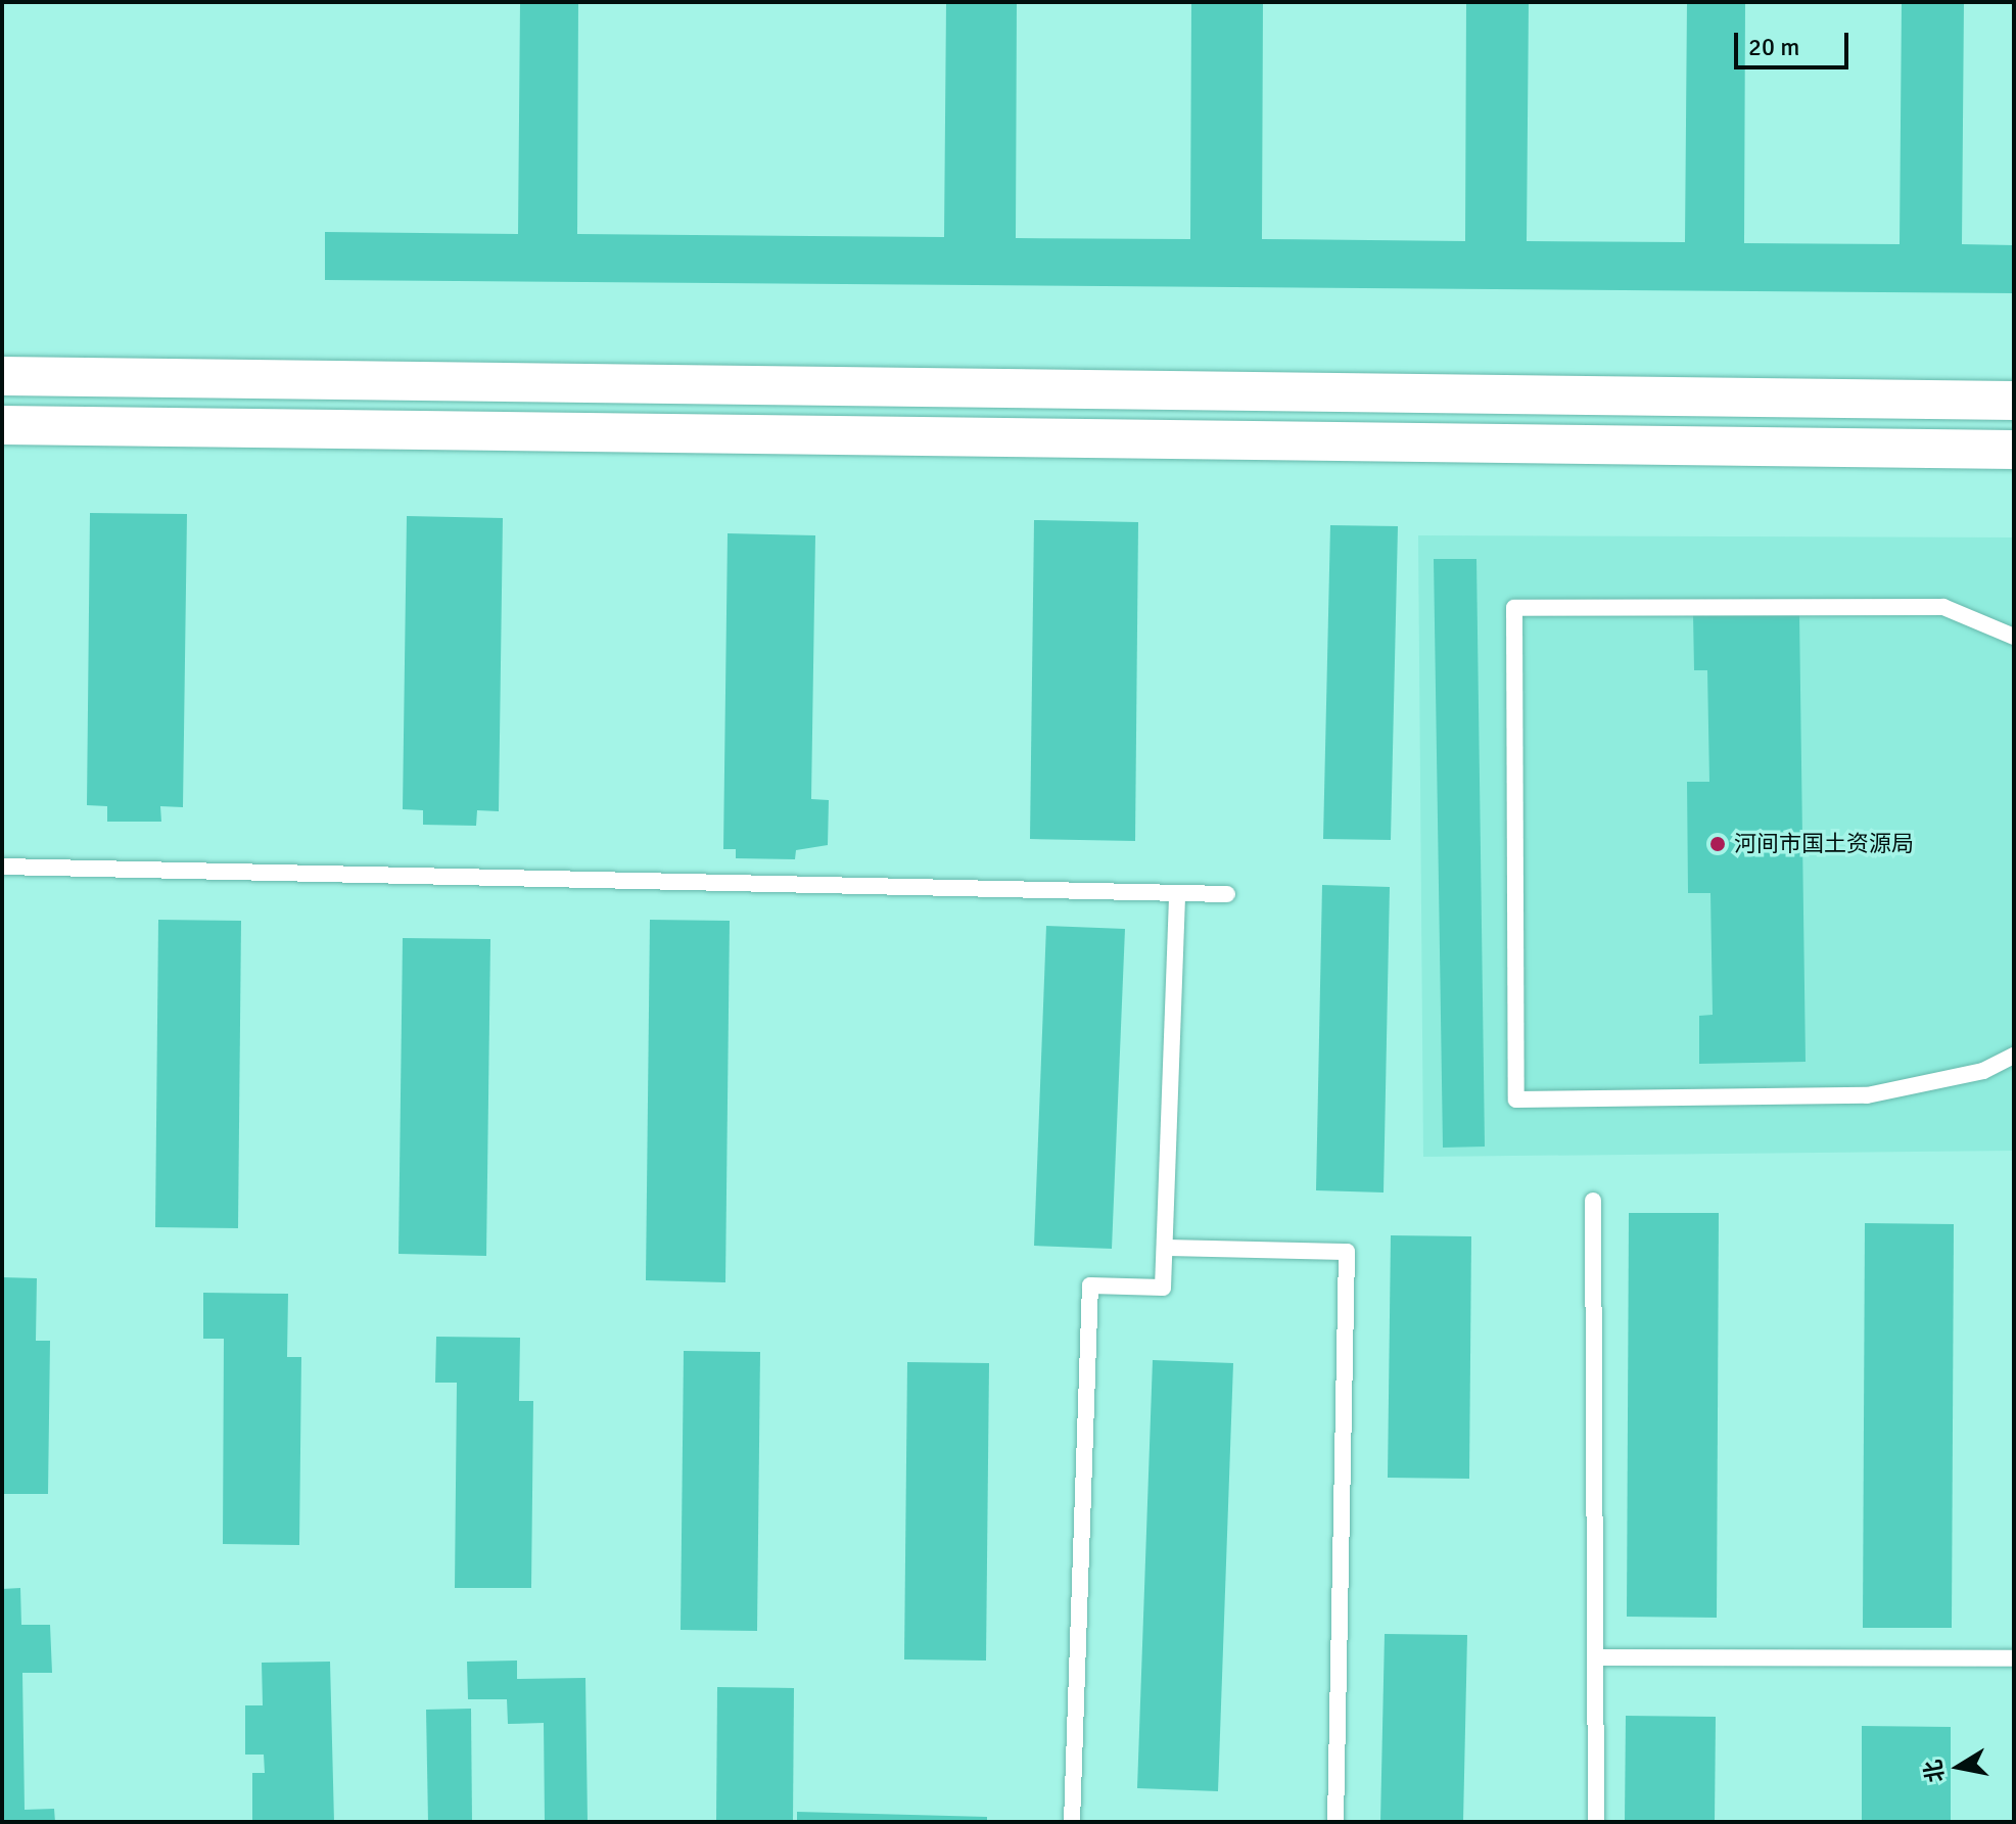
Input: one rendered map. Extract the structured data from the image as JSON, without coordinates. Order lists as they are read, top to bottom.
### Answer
{
  "places": ["河间市国土资源局"],
  "scale_bar": "20 m",
  "north": "left"
}
